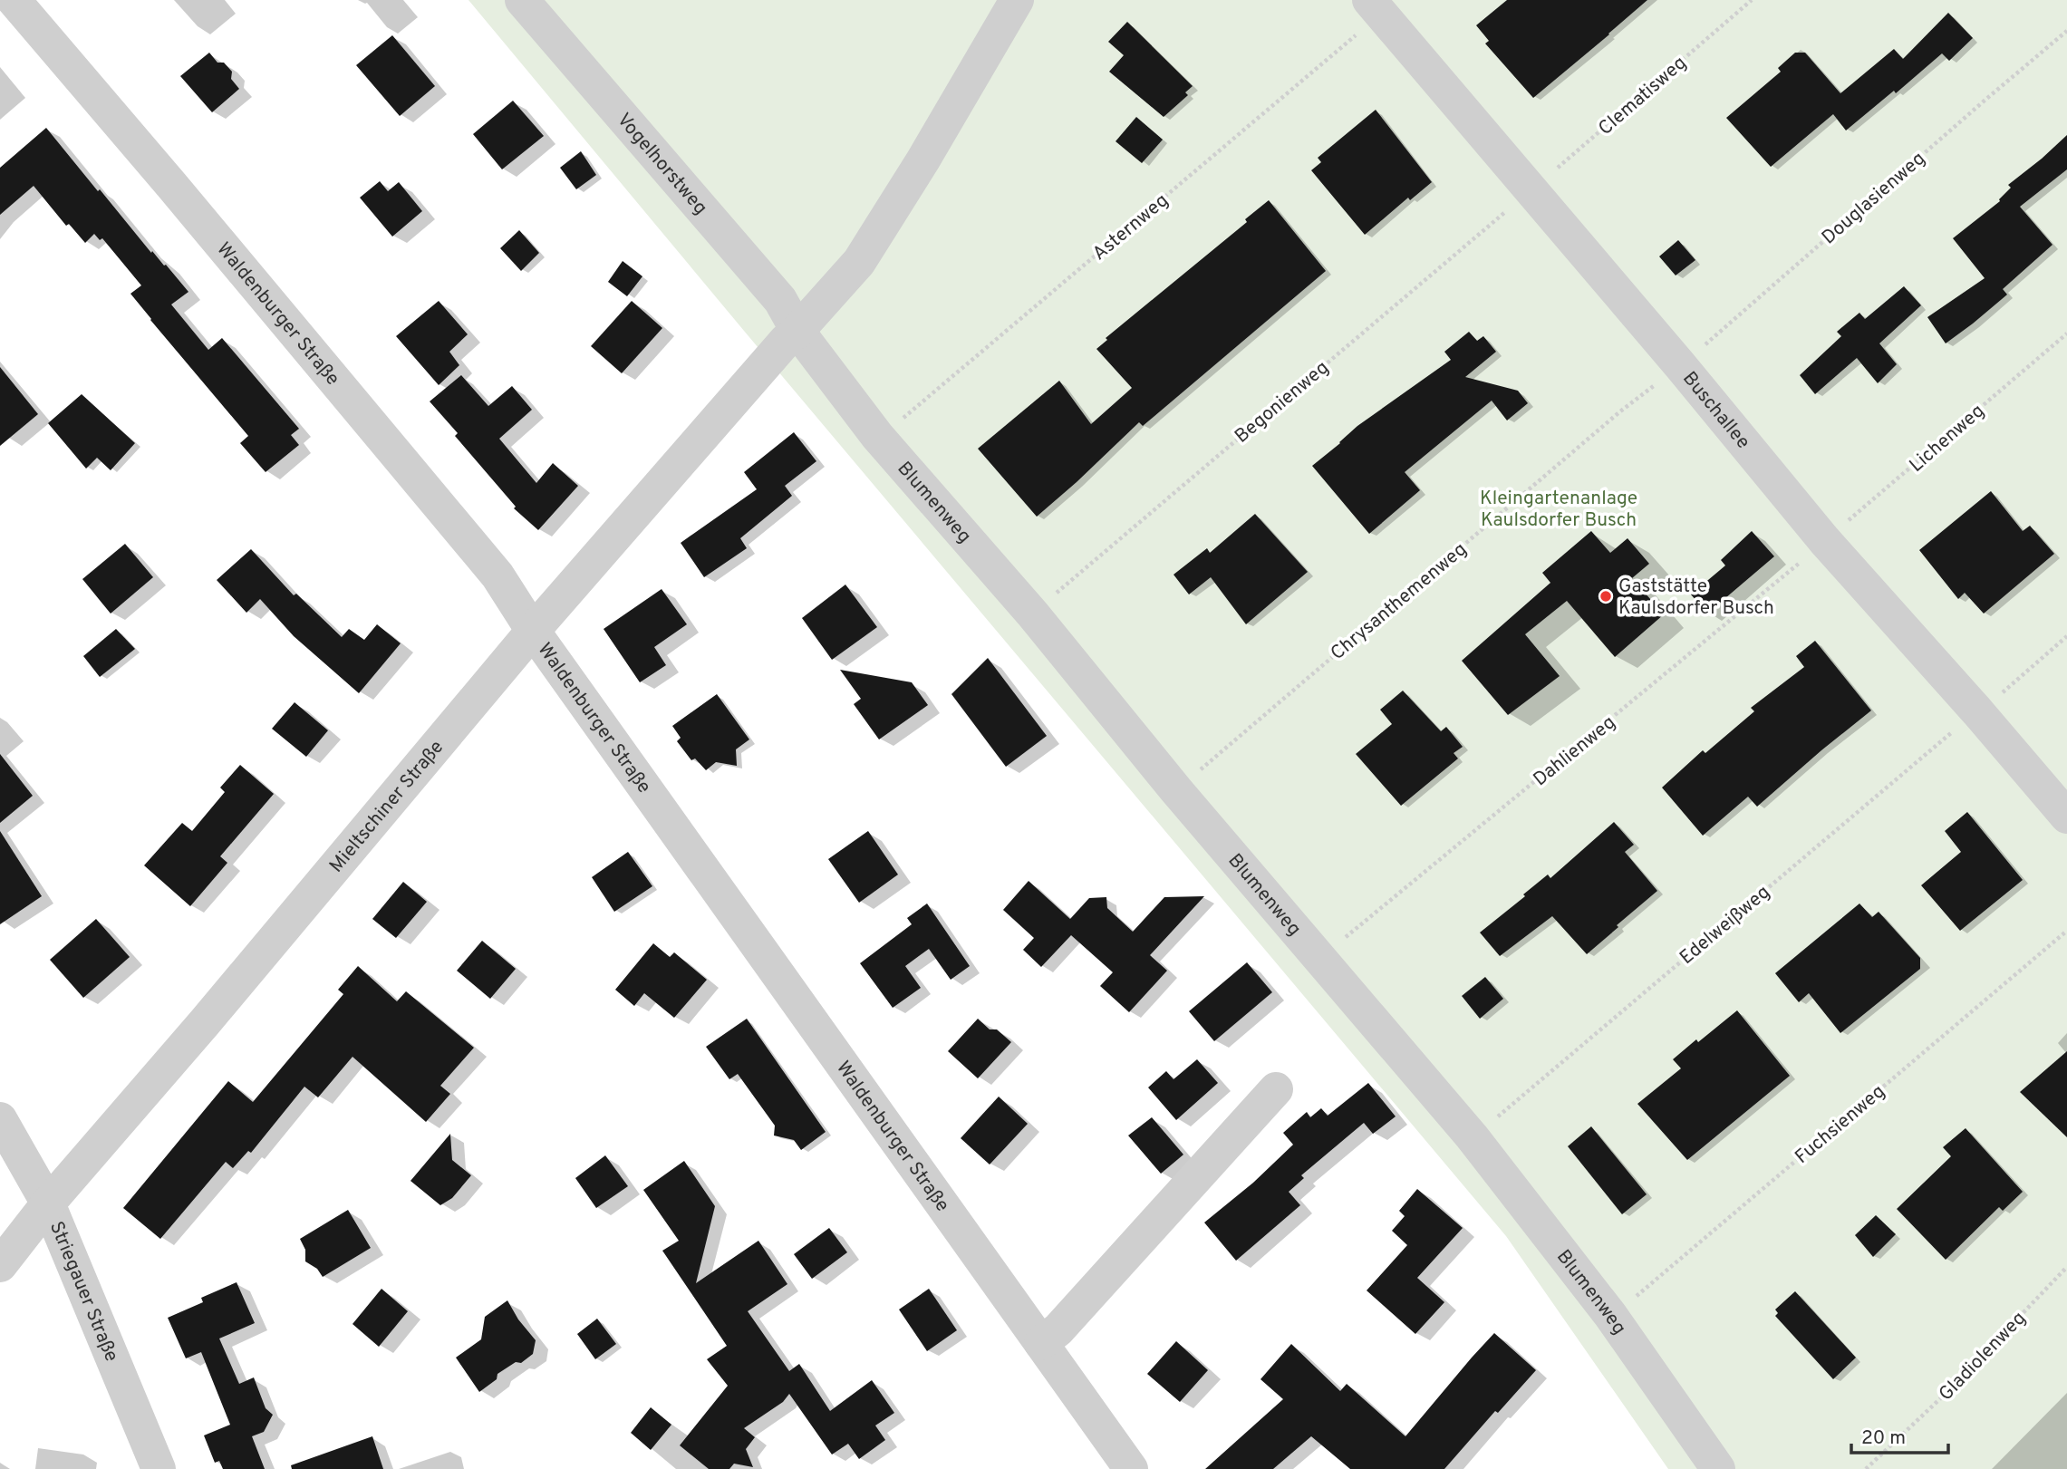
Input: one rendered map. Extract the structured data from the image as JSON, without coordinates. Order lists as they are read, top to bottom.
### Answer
{
  "streets": {
    "street": [
      "Vogelhorstweg",
      "Waldenburger Straße",
      "Buschallee",
      "Blumenweg",
      "Mieltschiner Straße",
      "Striegauer Straße"
    ],
    "path": [
      "Clematisweg",
      "Douglasienweg",
      "Asternweg",
      "Begonienweg",
      "Lichenweg",
      "Chrysanthemenweg",
      "Dahlienweg",
      "Edelweißweg",
      "Fuchsienweg",
      "Gladiolenweg"
    ]
  },
  "crossings": [
    ["Clematisweg", "Begonienweg"],
    ["Clematisweg", "Buschallee"],
    ["Vogelhorstweg", "Blumenweg"],
    ["Vogelhorstweg", "Mieltschiner Straße"],
    ["Douglasienweg", "Buschallee"],
    ["Douglasienweg", "Chrysanthemenweg"],
    ["Asternweg", "Buschallee"],
    ["Asternweg", "Blumenweg"],
    ["Waldenburger Straße", "Mieltschiner Straße"],
    ["Begonienweg", "Buschallee"],
    ["Begonienweg", "Blumenweg"],
    ["Buschallee", "Lichenweg"],
    ["Buschallee", "Chrysanthemenweg"],
    ["Buschallee", "Dahlienweg"],
    ["Buschallee", "Edelweißweg"],
    ["Lichenweg", "Dahlienweg"],
    ["Blumenweg", "Chrysanthemenweg"],
    ["Blumenweg", "Dahlienweg"],
    ["Blumenweg", "Mieltschiner Straße"],
    ["Blumenweg", "Edelweißweg"],
    ["Blumenweg", "Fuchsienweg"],
    ["Mieltschiner Straße", "Striegauer Straße"]
  ],
  "parks": ["Kleingartenanlage Kaulsdorfer Busch"],
  "places": ["Gaststätte Kaulsdorfer Busch"],
  "scale_bar": "20 m"
}
